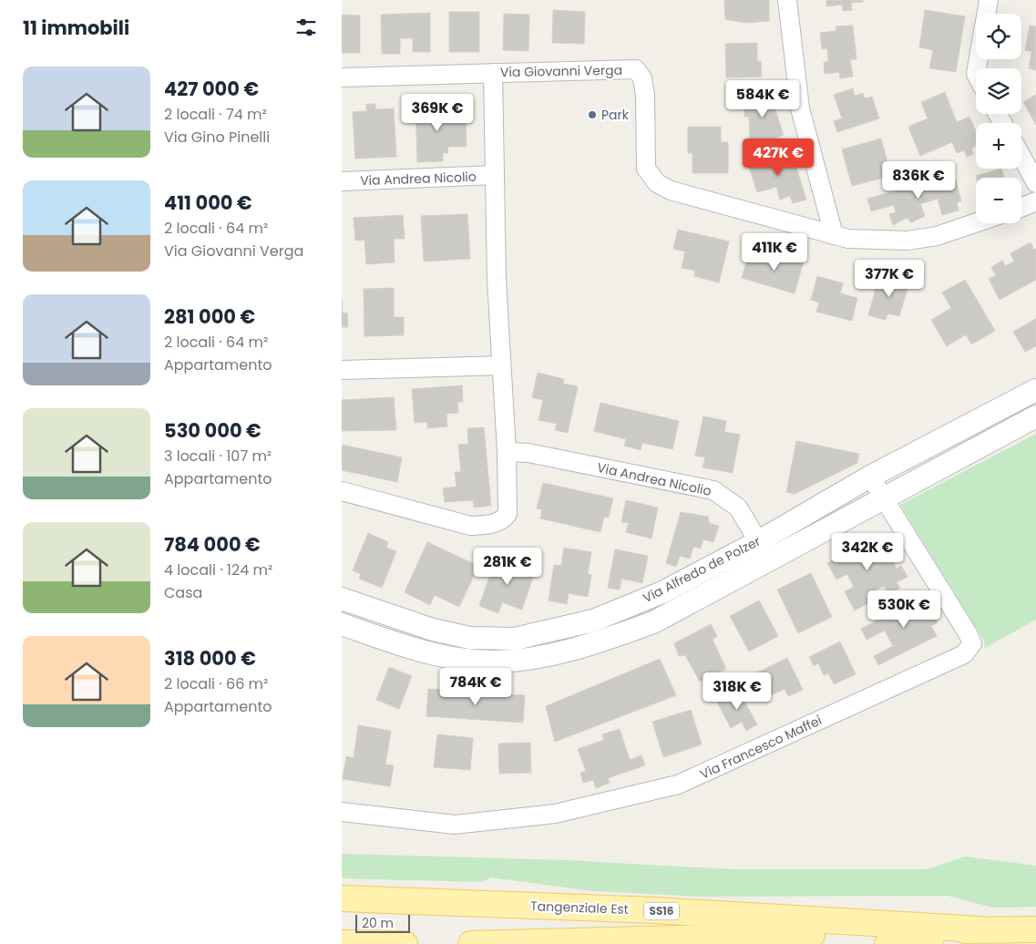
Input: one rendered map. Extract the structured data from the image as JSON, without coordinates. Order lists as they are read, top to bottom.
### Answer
{
  "streets": {
    "main road": ["Tangenziale Est", "SS16"],
    "street": [
      "Via Giovanni Verga",
      "Via Andrea Nicolio",
      "Via Alfredo de Polzer",
      "Via Francesco Maffei"
    ]
  },
  "crossings": [
    ["Via Giovanni Verga", "Via Andrea Nicolio"],
    ["Via Andrea Nicolio", "Via Alfredo de Polzer"],
    ["Via Alfredo de Polzer", "Via Francesco Maffei"]
  ],
  "places": ["Park"],
  "scale_bar": "20 m",
  "page": {
    "heading": "11 immobili",
    "map_buttons": ["+", "−"],
    "list": [
      {
        "name": "427 000 €",
        "note": "2 locali · 74 m² · Via Gino Pinelli"
      },
      {
        "name": "411 000 €",
        "note": "2 locali · 64 m² · Via Giovanni Verga"
      },
      {
        "name": "281 000 €",
        "note": "2 locali · 64 m² · Appartamento"
      },
      {
        "name": "530 000 €",
        "note": "3 locali · 107 m² · Appartamento"
      },
      {
        "name": "784 000 €",
        "note": "4 locali · 124 m² · Casa"
      },
      {
        "name": "318 000 €",
        "note": "2 locali · 66 m² · Appartamento"
      }
    ],
    "price": [
      "584K €",
      "369K €",
      "427K €",
      "836K €",
      "411K €",
      "377K €",
      "342K €",
      "281K €",
      "530K €",
      "784K €",
      "318K €"
    ],
    "scale": "20 m"
  }
}
